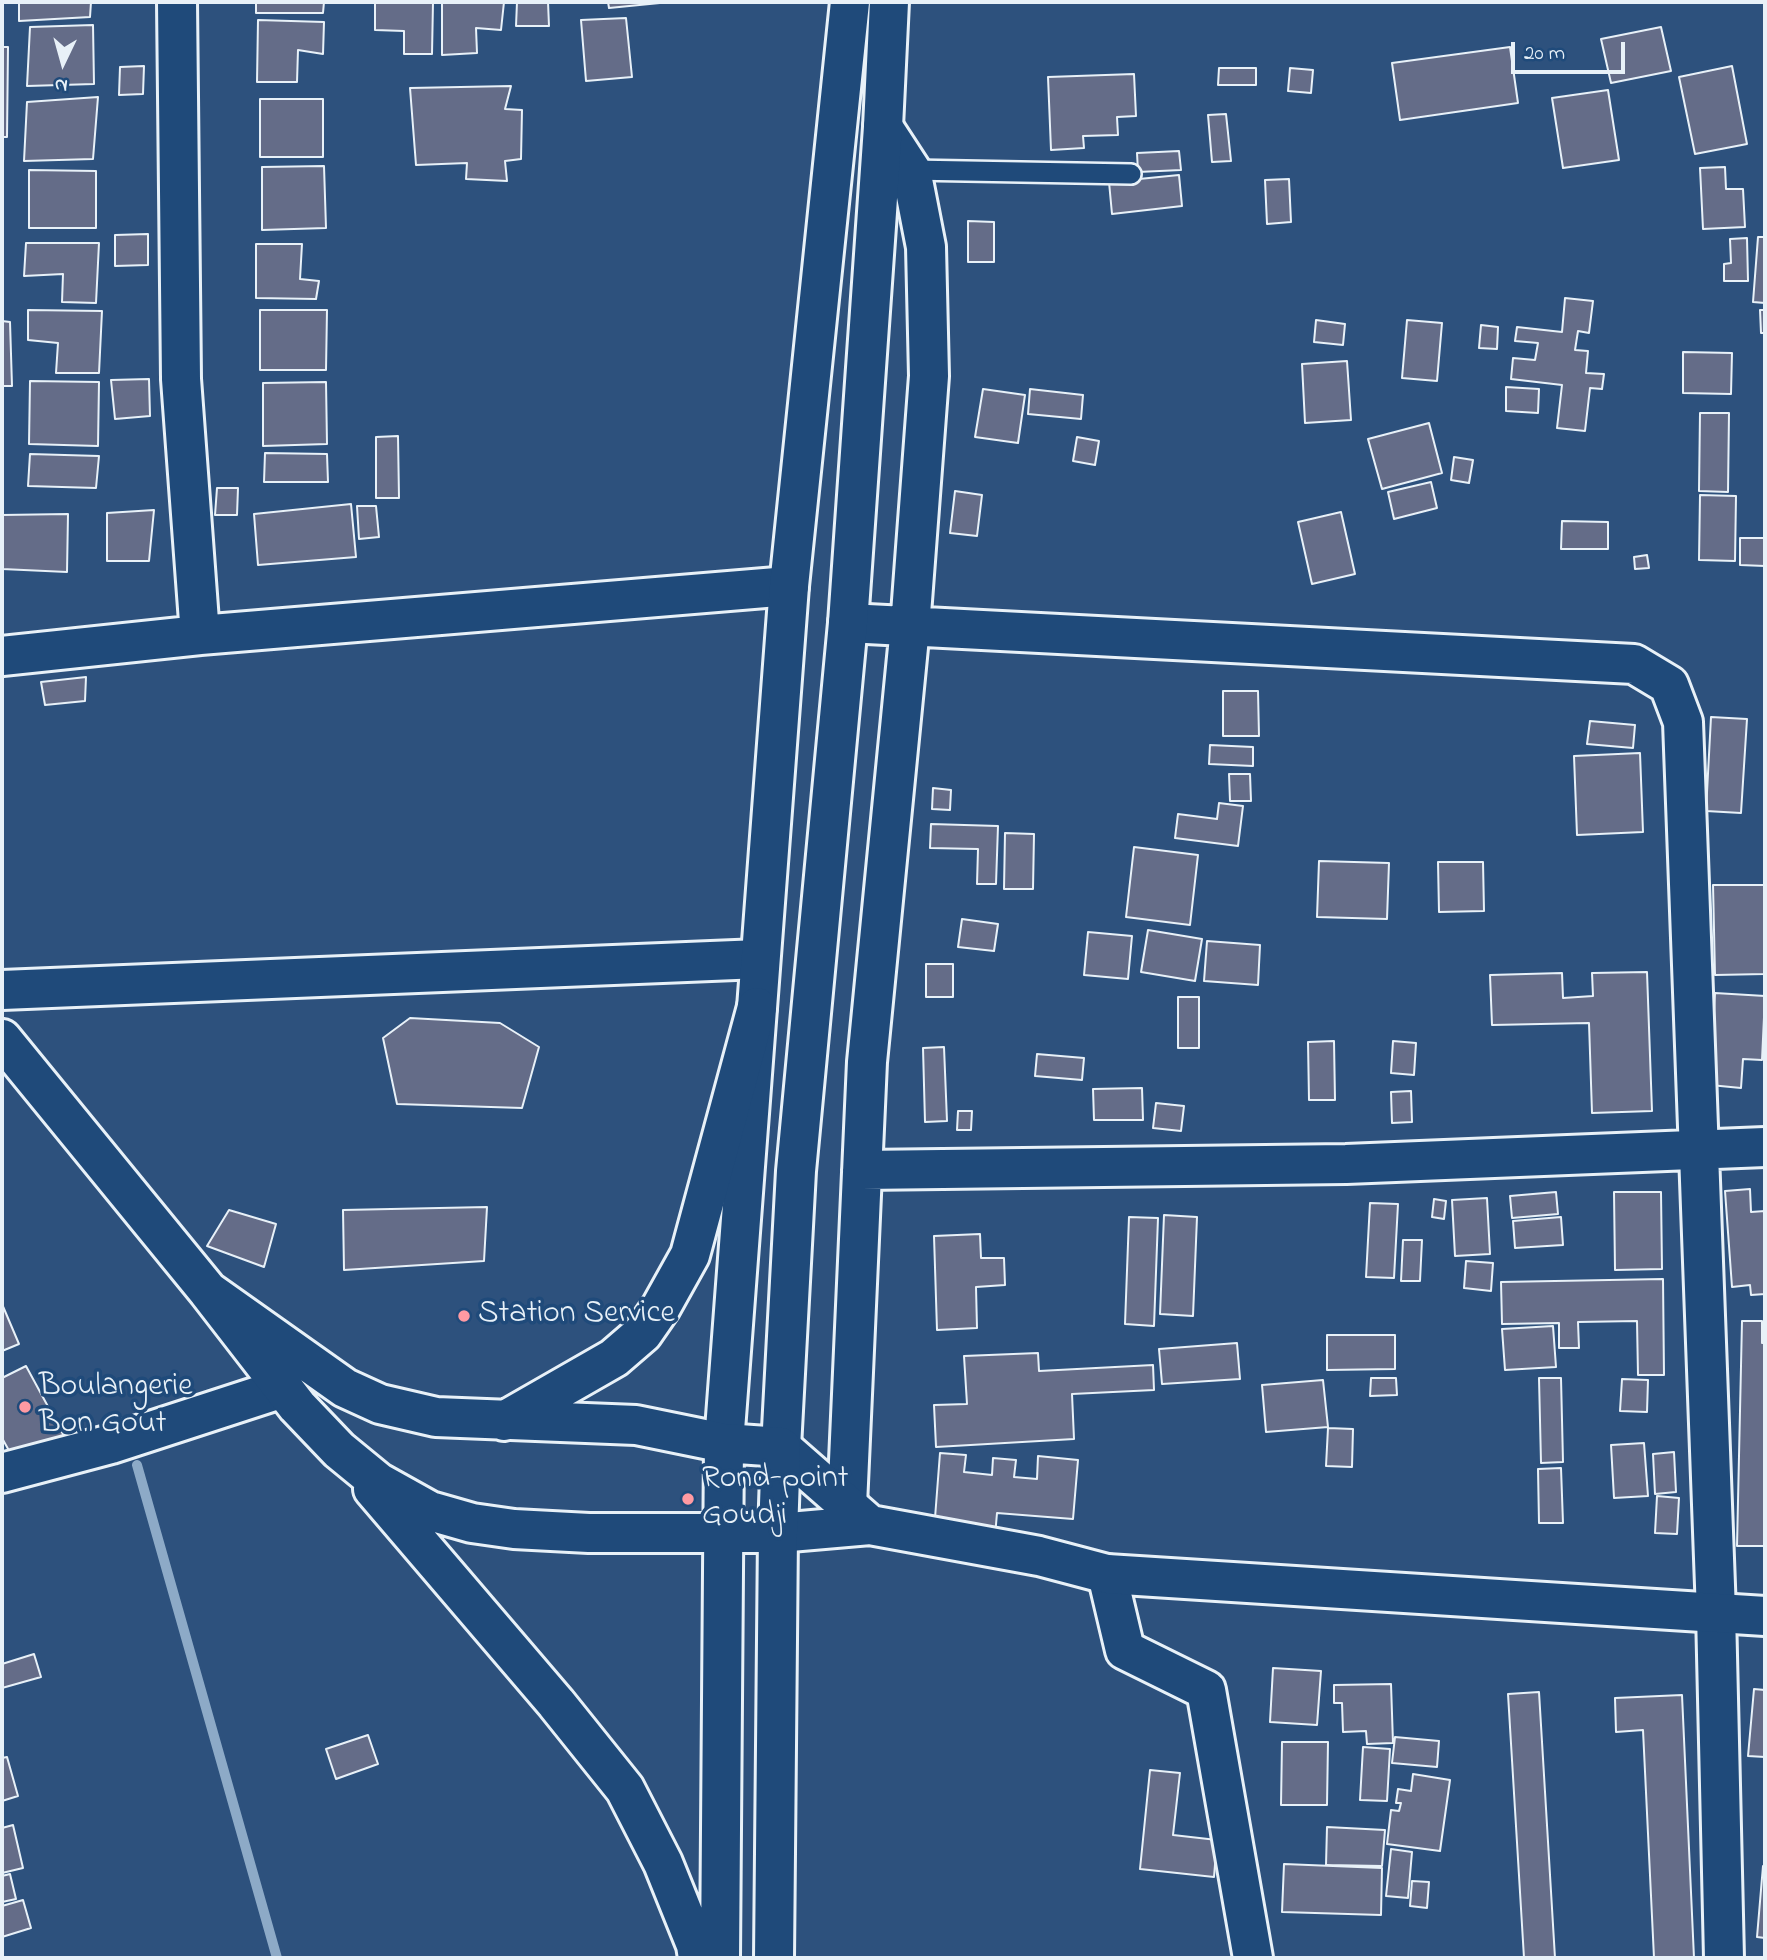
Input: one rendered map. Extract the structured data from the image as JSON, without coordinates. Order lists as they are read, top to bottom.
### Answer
{
  "places": ["Station Service", "Boulangerie Bon Gout", "Rond-point Goudji"],
  "scale_bar": "20 m",
  "north": "bottom"
}
